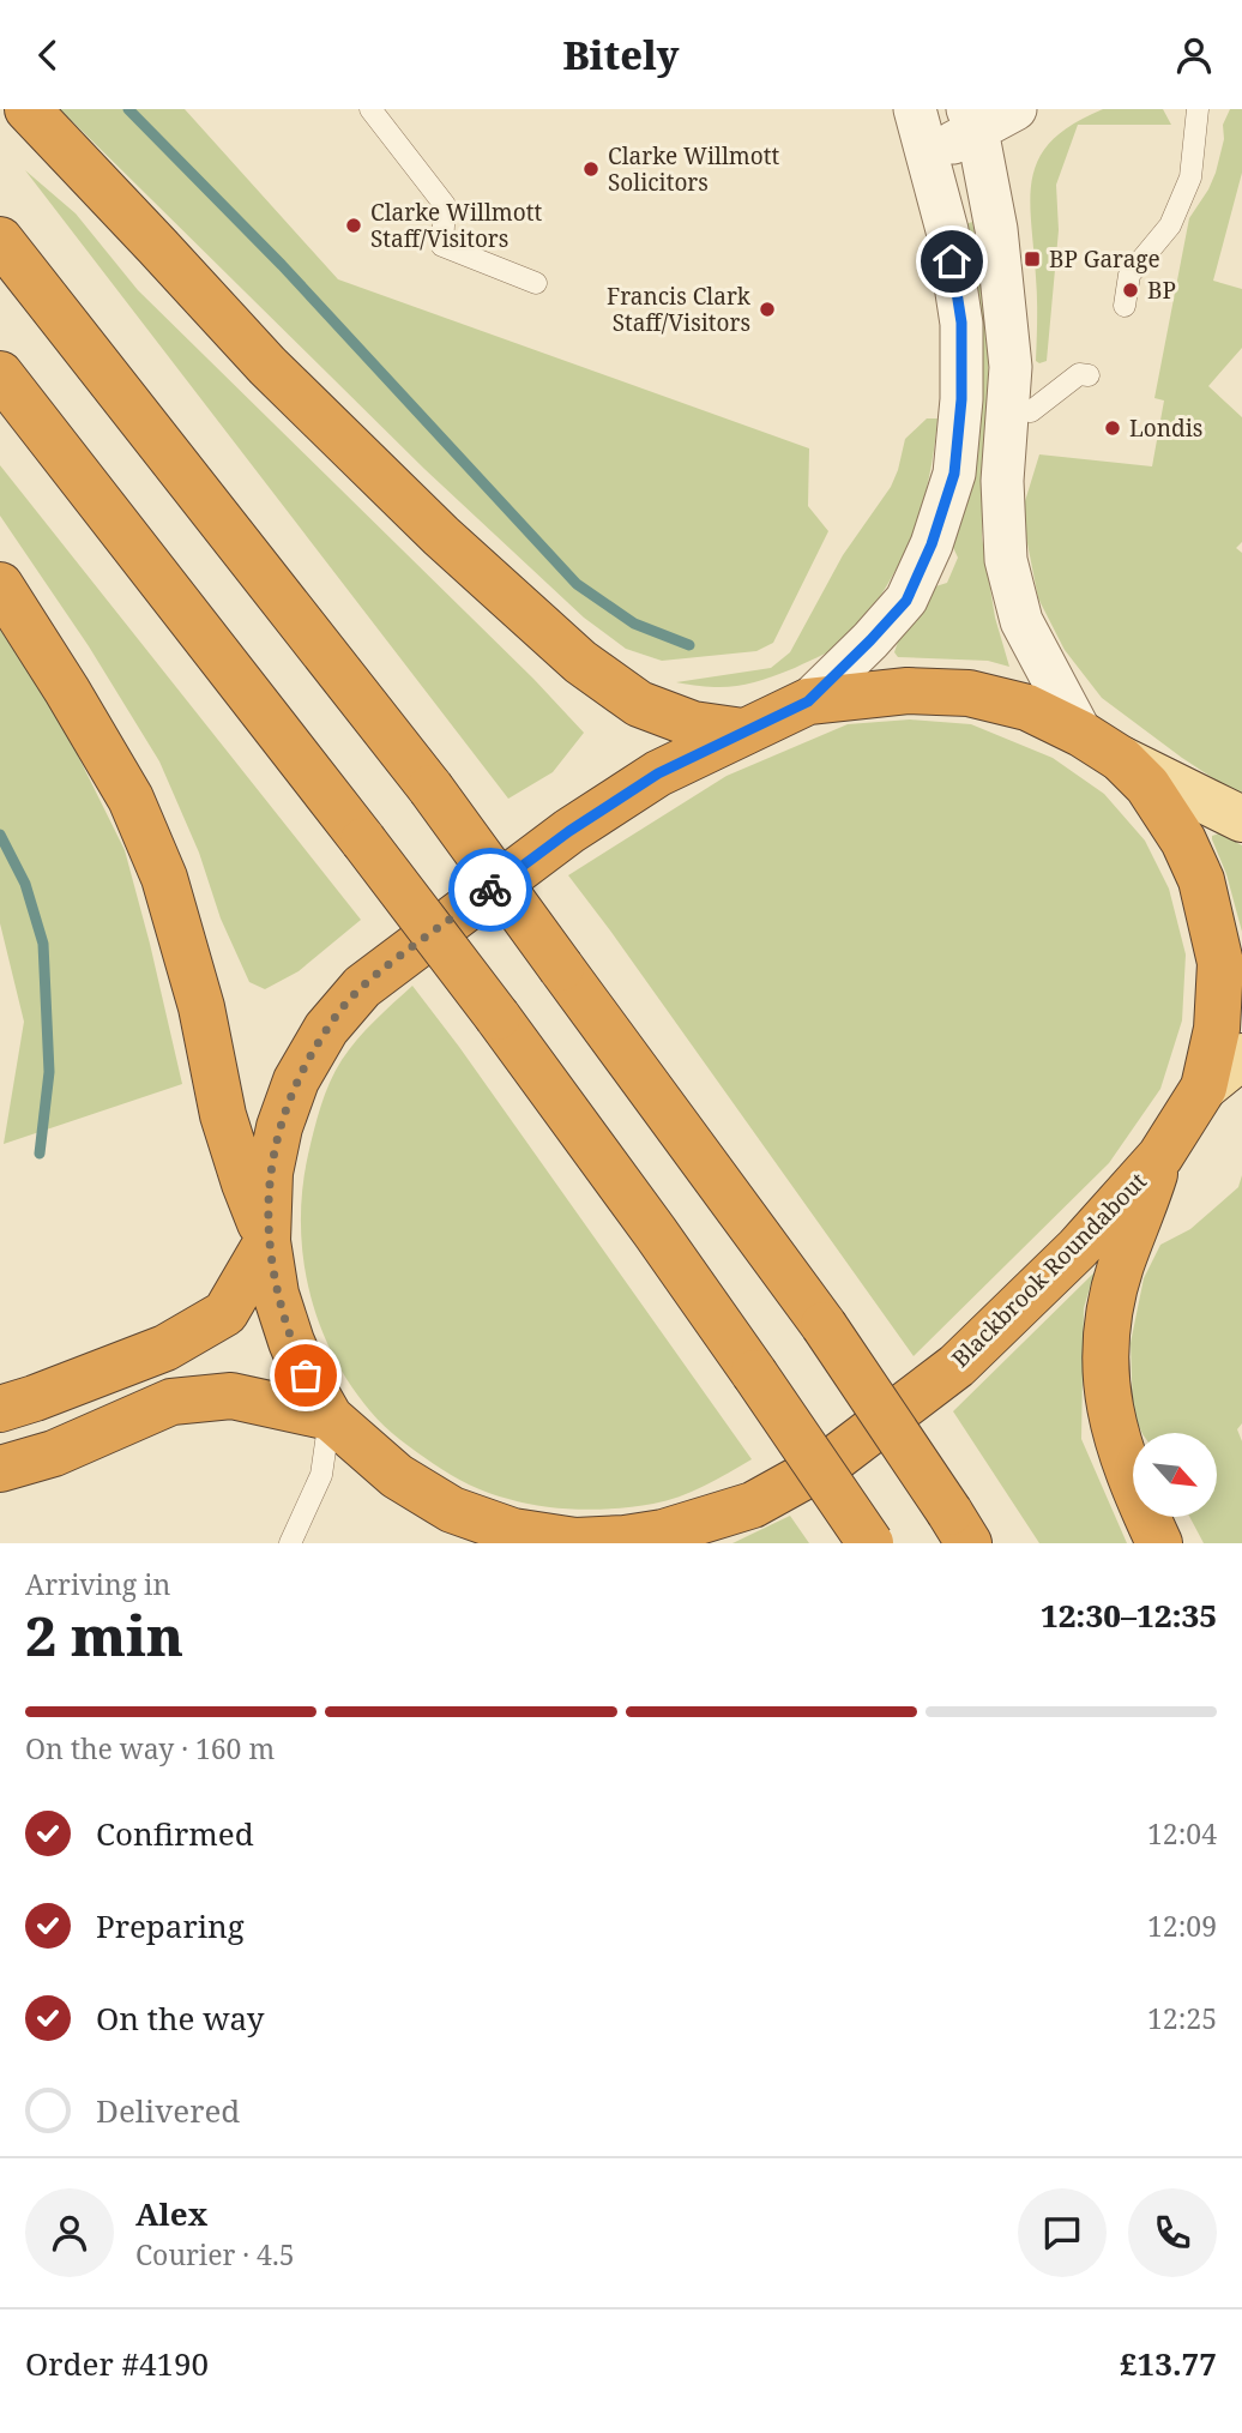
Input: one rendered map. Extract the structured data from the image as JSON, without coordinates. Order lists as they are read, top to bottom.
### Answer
{
  "streets": {
    "highway": ["Blackbrook Roundabout"]
  },
  "places": {
    "other": [
      "Clarke Willmott Solicitors",
      "Clarke Willmott Staff/Visitors",
      "BP",
      "Francis Clark Staff/Visitors",
      "Londis"
    ],
    "transit": ["BP Garage"]
  },
  "north": "bottom right",
  "page": {
    "header": "Bitely",
    "heading": ["2 min", "Arriving in", "12:30–12:35"],
    "panel": [
      "Alex",
      "Courier · 4.5",
      "Order #4190",
      "£13.77"
    ],
    "bar": "On the way · 160 m",
    "list": [
      ["Confirmed", "12:04"],
      ["Preparing", "12:09"],
      ["On the way", "12:25"],
      "Delivered"
    ]
  }
}
